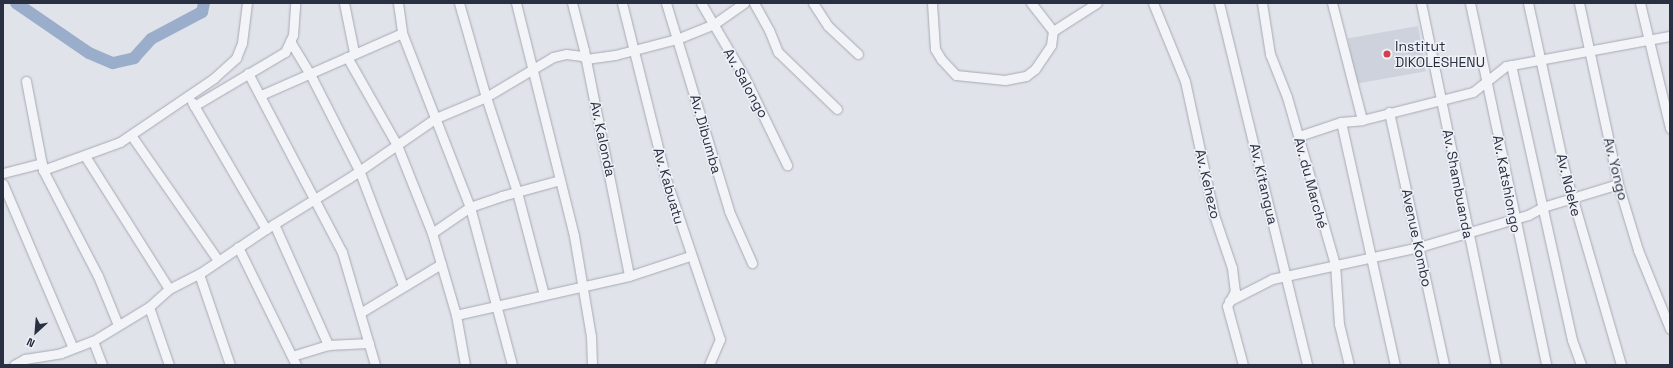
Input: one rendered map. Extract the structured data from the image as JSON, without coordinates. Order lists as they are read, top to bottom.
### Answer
{
  "streets": {
    "street": [
      "Av. Salongo",
      "Av. Dibumba",
      "Av. Kalonda",
      "Av. Yongo",
      "Av. du Marché",
      "Av. Kehezo",
      "Av. Kitangua",
      "Av. Shambuanda",
      "Av. Katshiongo",
      "Av. Ndeke",
      "Av. Kabuatu",
      "Avenue Kombo"
    ]
  },
  "places": ["Institut DIKOLESHENU"],
  "north": "bottom left"
}
